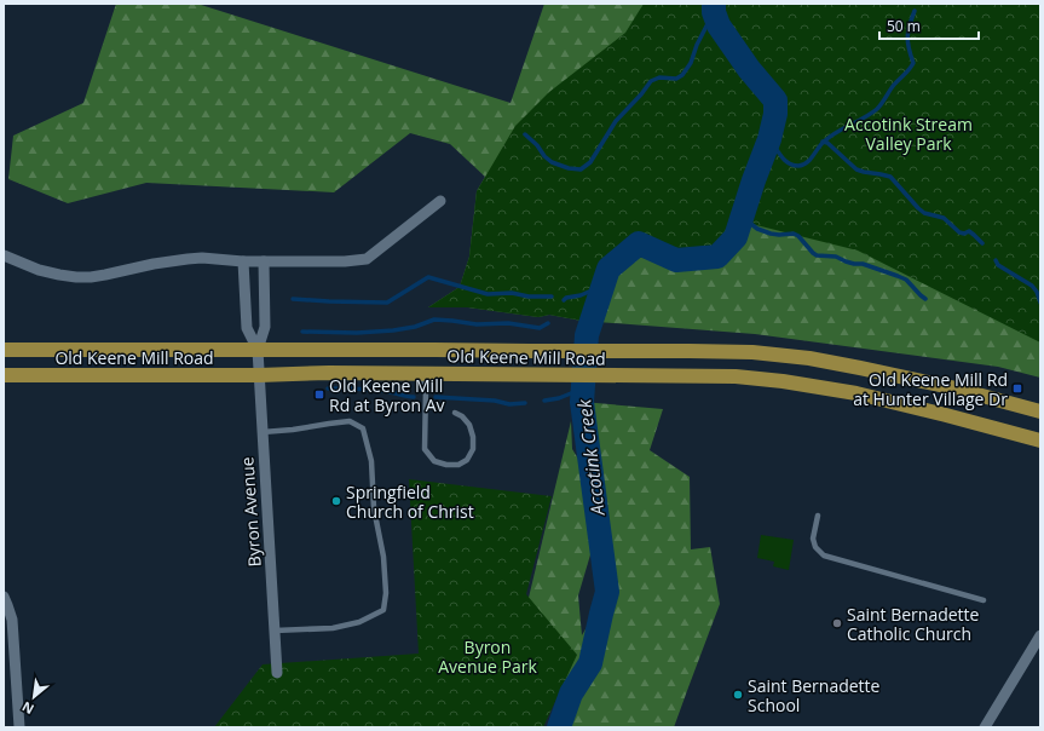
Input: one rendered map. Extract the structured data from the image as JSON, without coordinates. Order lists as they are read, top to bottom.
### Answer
{
  "streets": {
    "main road": ["Old Keene Mill Road"],
    "street": ["Byron Avenue"]
  },
  "crossings": [
    ["Old Keene Mill Road", "Byron Avenue"]
  ],
  "water": ["Accotink Creek"],
  "parks": ["Accotink Stream Valley Park", "Byron Avenue Park"],
  "places": {
    "transit": ["Old Keene Mill Rd at Hunter Village Dr", "Old Keene Mill Rd at Byron Av"],
    "other": ["Springfield Church of Christ", "Saint Bernadette Catholic Church", "Saint Bernadette School"]
  },
  "scale_bar": "50 m",
  "north": "bottom left"
}
